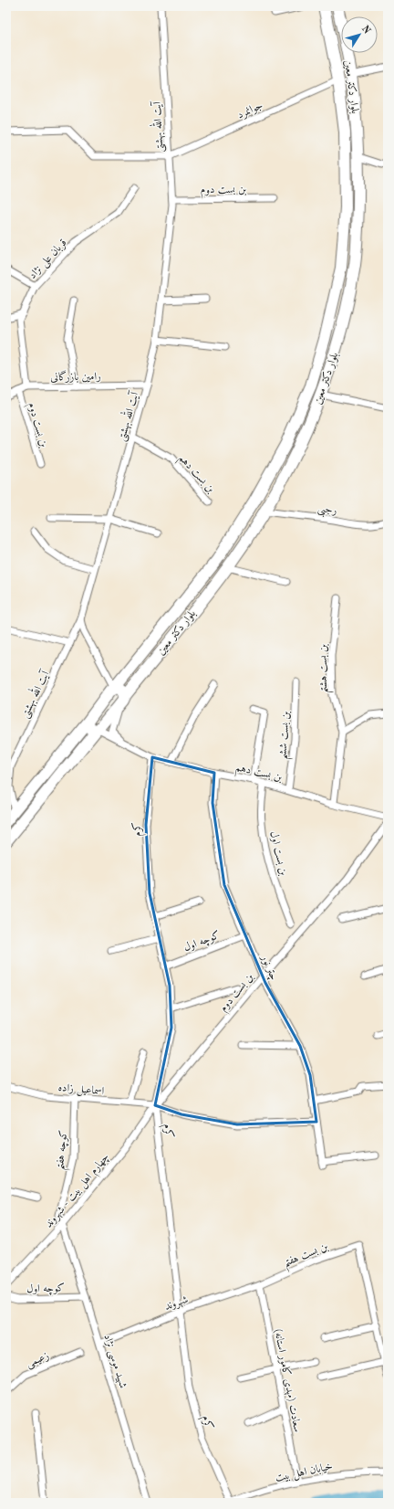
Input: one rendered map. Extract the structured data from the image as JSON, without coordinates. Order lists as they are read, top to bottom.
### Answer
{
  "streets": {
    "main road": ["بلوار دکتر معین"],
    "street": [
      "جوانمرد",
      "آیت الله بهشتی",
      "بن بست دوم",
      "قربان علی نژاد",
      "رامین بازرگانی",
      "بن بست دهم",
      "رجبی",
      "بن بست هشتم",
      "بن بست ششم",
      "کرم",
      "بن بست اول",
      "کوچه اول",
      "چتر نور",
      "اسماعیل زاده",
      "کوچه هفتم",
      "چهارم اهل بیت - شهروند",
      "بن بست هفتم",
      "شهروند",
      "زعیمی",
      "شهید موسی نژاد",
      "سعادت (مهدی کامور استانه)",
      "خیابان اهل بیت"
    ]
  },
  "crossings": [
    ["بلوار دکتر معین", "جوانمرد"],
    ["بلوار دکتر معین", "رجبی"],
    ["جوانمرد", "آیت الله بهشتی"],
    ["آیت الله بهشتی", "بن بست دوم"],
    ["آیت الله بهشتی", "رامین بازرگانی"],
    ["آیت الله بهشتی", "بن بست دهم"],
    ["بن بست دوم", "رامین بازرگانی"],
    ["بن بست دوم", "کرم"],
    ["بن بست دوم", "چتر نور"],
    ["بن بست دوم", "اسماعیل زاده"],
    ["بن بست دوم", "چهارم اهل بیت - شهروند"],
    ["قربان علی نژاد", "رامین بازرگانی"],
    ["بن بست دهم", "بن بست هشتم"],
    ["بن بست دهم", "بن بست ششم"],
    ["بن بست دهم", "کرم"],
    ["بن بست دهم", "بن بست اول"],
    ["بن بست دهم", "چتر نور"],
    ["کرم", "کوچه اول"],
    ["کرم", "اسماعیل زاده"],
    ["کرم", "چهارم اهل بیت - شهروند"],
    ["کرم", "شهروند"],
    ["کرم", "خیابان اهل بیت"],
    ["کوچه اول", "چتر نور"],
    ["کوچه اول", "شهید موسی نژاد"],
    ["چتر نور", "اسماعیل زاده"],
    ["اسماعیل زاده", "کوچه هفتم"],
    ["اسماعیل زاده", "چهارم اهل بیت - شهروند"],
    ["کوچه هفتم", "چهارم اهل بیت - شهروند"],
    ["کوچه هفتم", "شهید موسی نژاد"],
    ["چهارم اهل بیت - شهروند", "شهید موسی نژاد"],
    ["بن بست هفتم", "شهروند"],
    ["بن بست هفتم", "سعادت (مهدی کامور استانه)"],
    ["شهروند", "شهید موسی نژاد"],
    ["شهروند", "سعادت (مهدی کامور استانه)"],
    ["سعادت (مهدی کامور استانه)", "خیابان اهل بیت"]
  ],
  "north": "top right"
}
